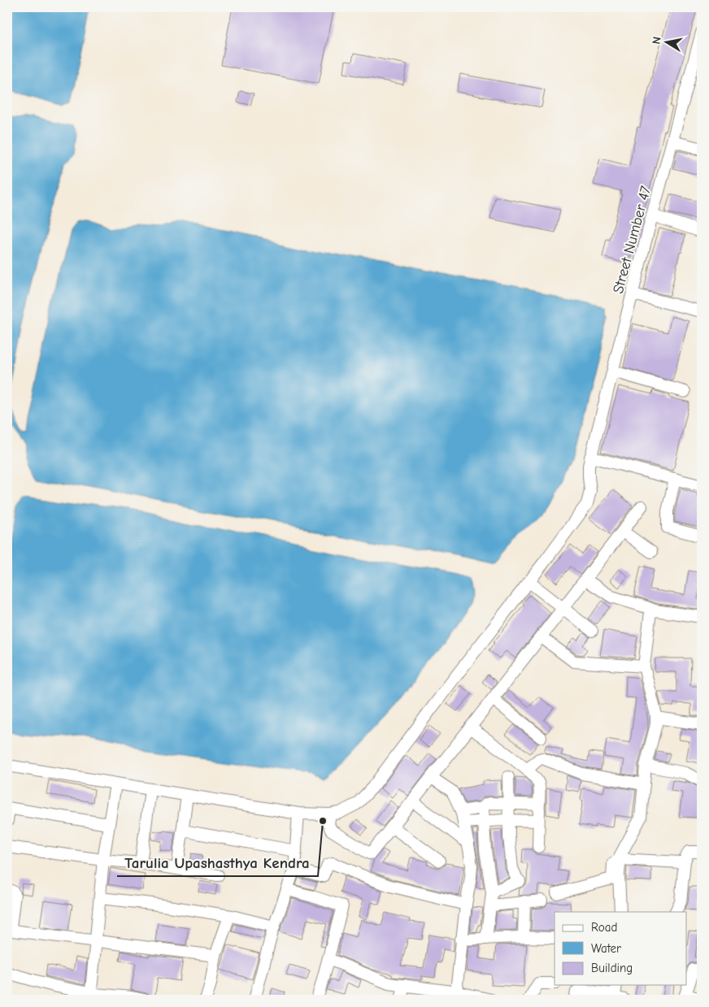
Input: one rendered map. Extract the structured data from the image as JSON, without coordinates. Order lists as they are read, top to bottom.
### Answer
{
  "streets": {
    "street": ["Street Number 47"]
  },
  "places": ["Tarulia Upashasthya Kendra"],
  "legend": ["Road", "Water", "Building"],
  "north": "left"
}
